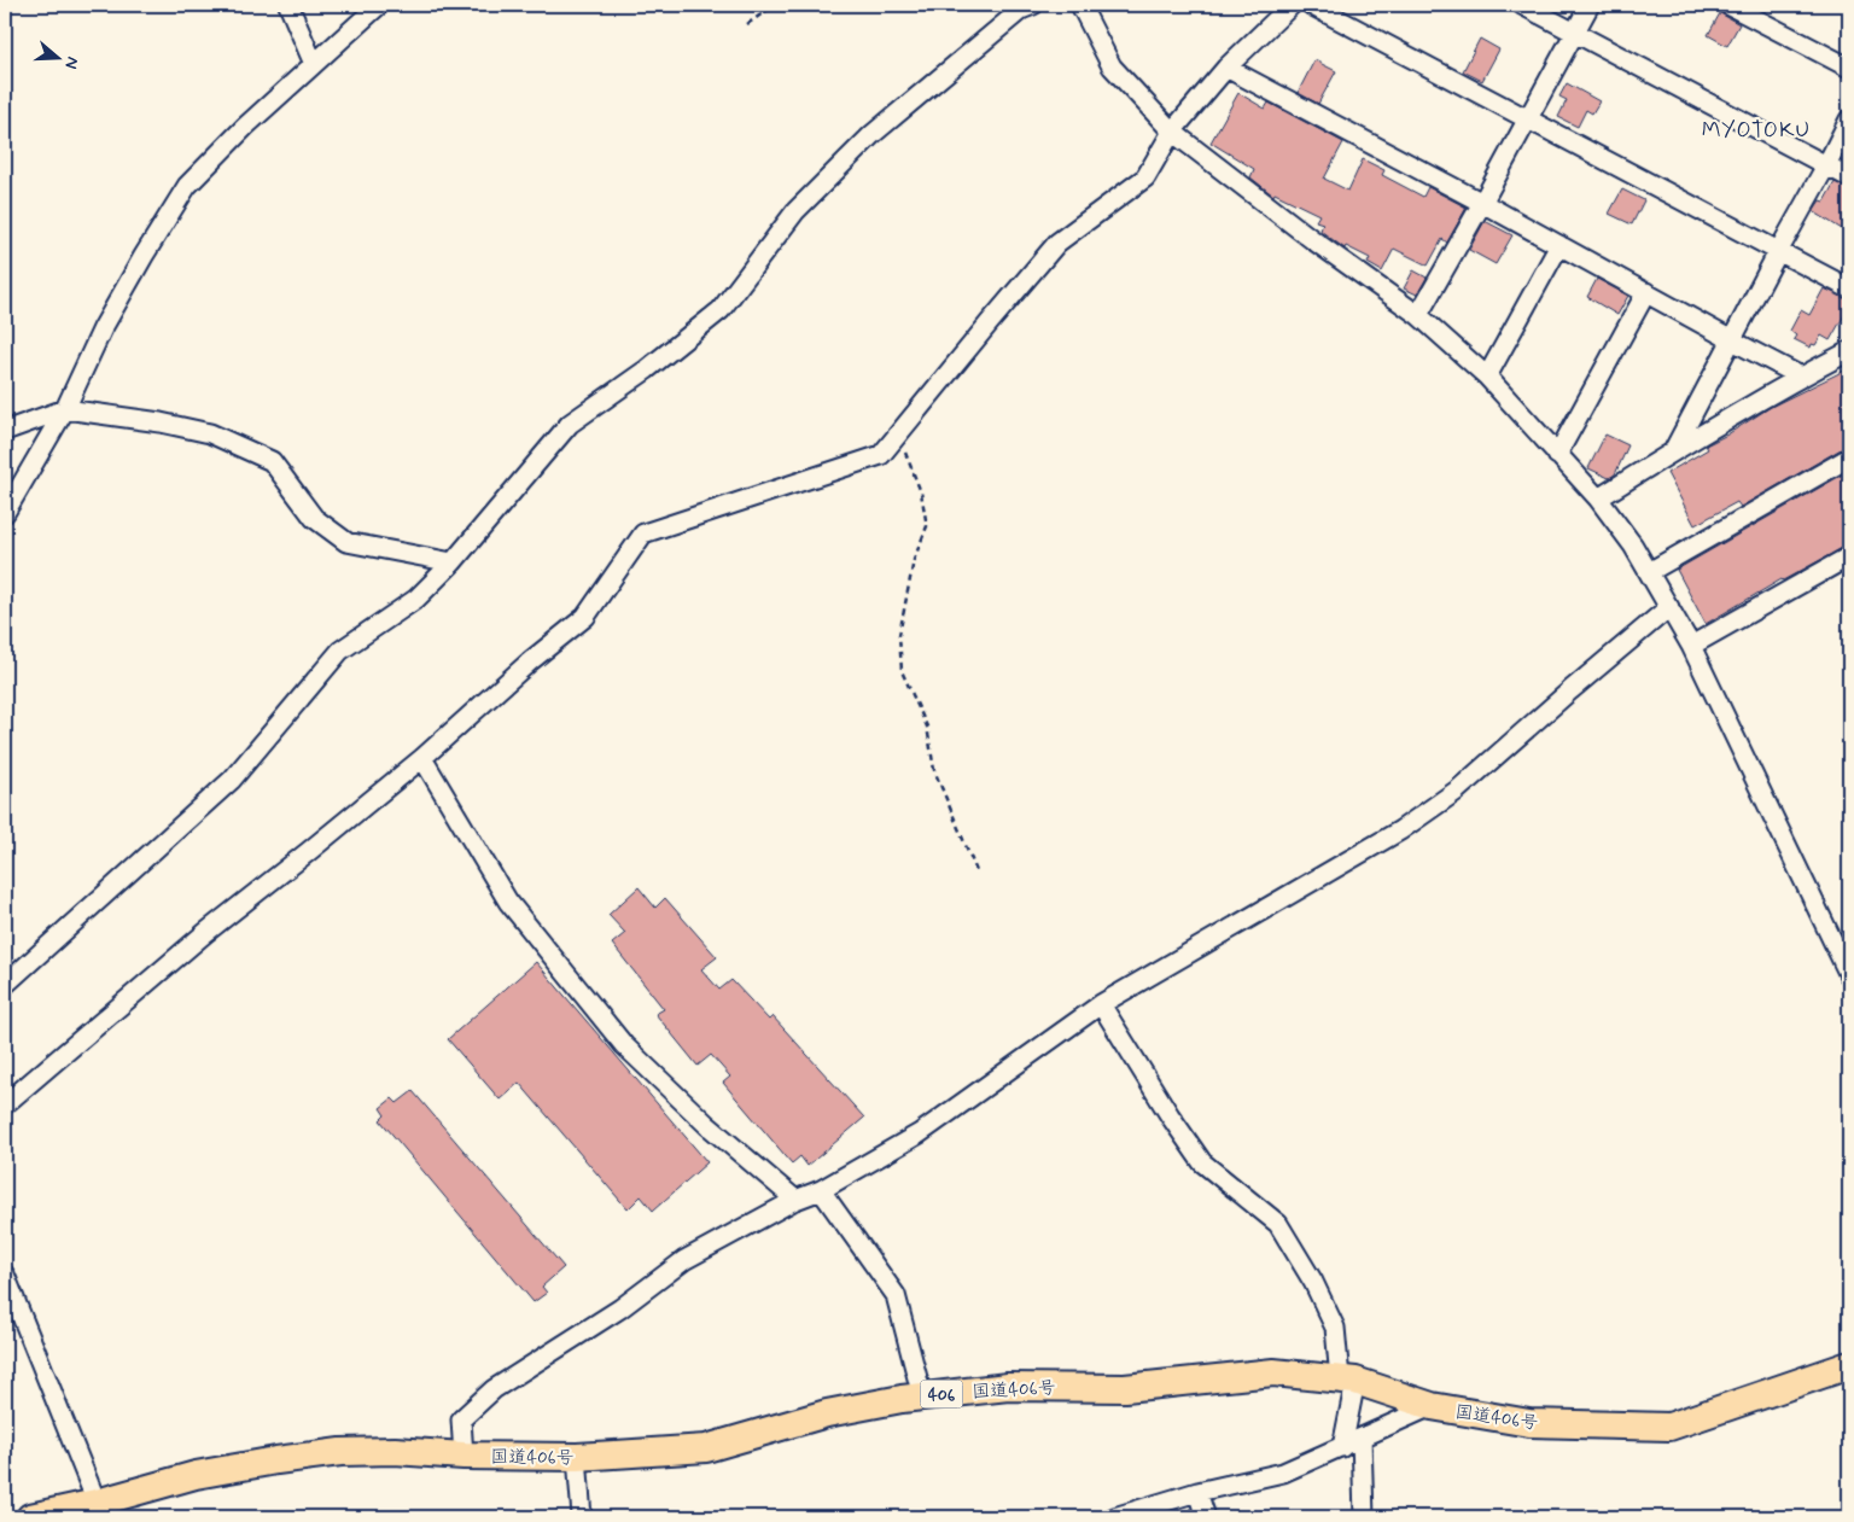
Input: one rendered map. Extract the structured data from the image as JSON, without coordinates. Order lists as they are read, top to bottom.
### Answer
{
  "streets": {
    "highway": ["国道406号", "406"]
  },
  "districts": ["MYOTOKU"],
  "north": "right"
}
